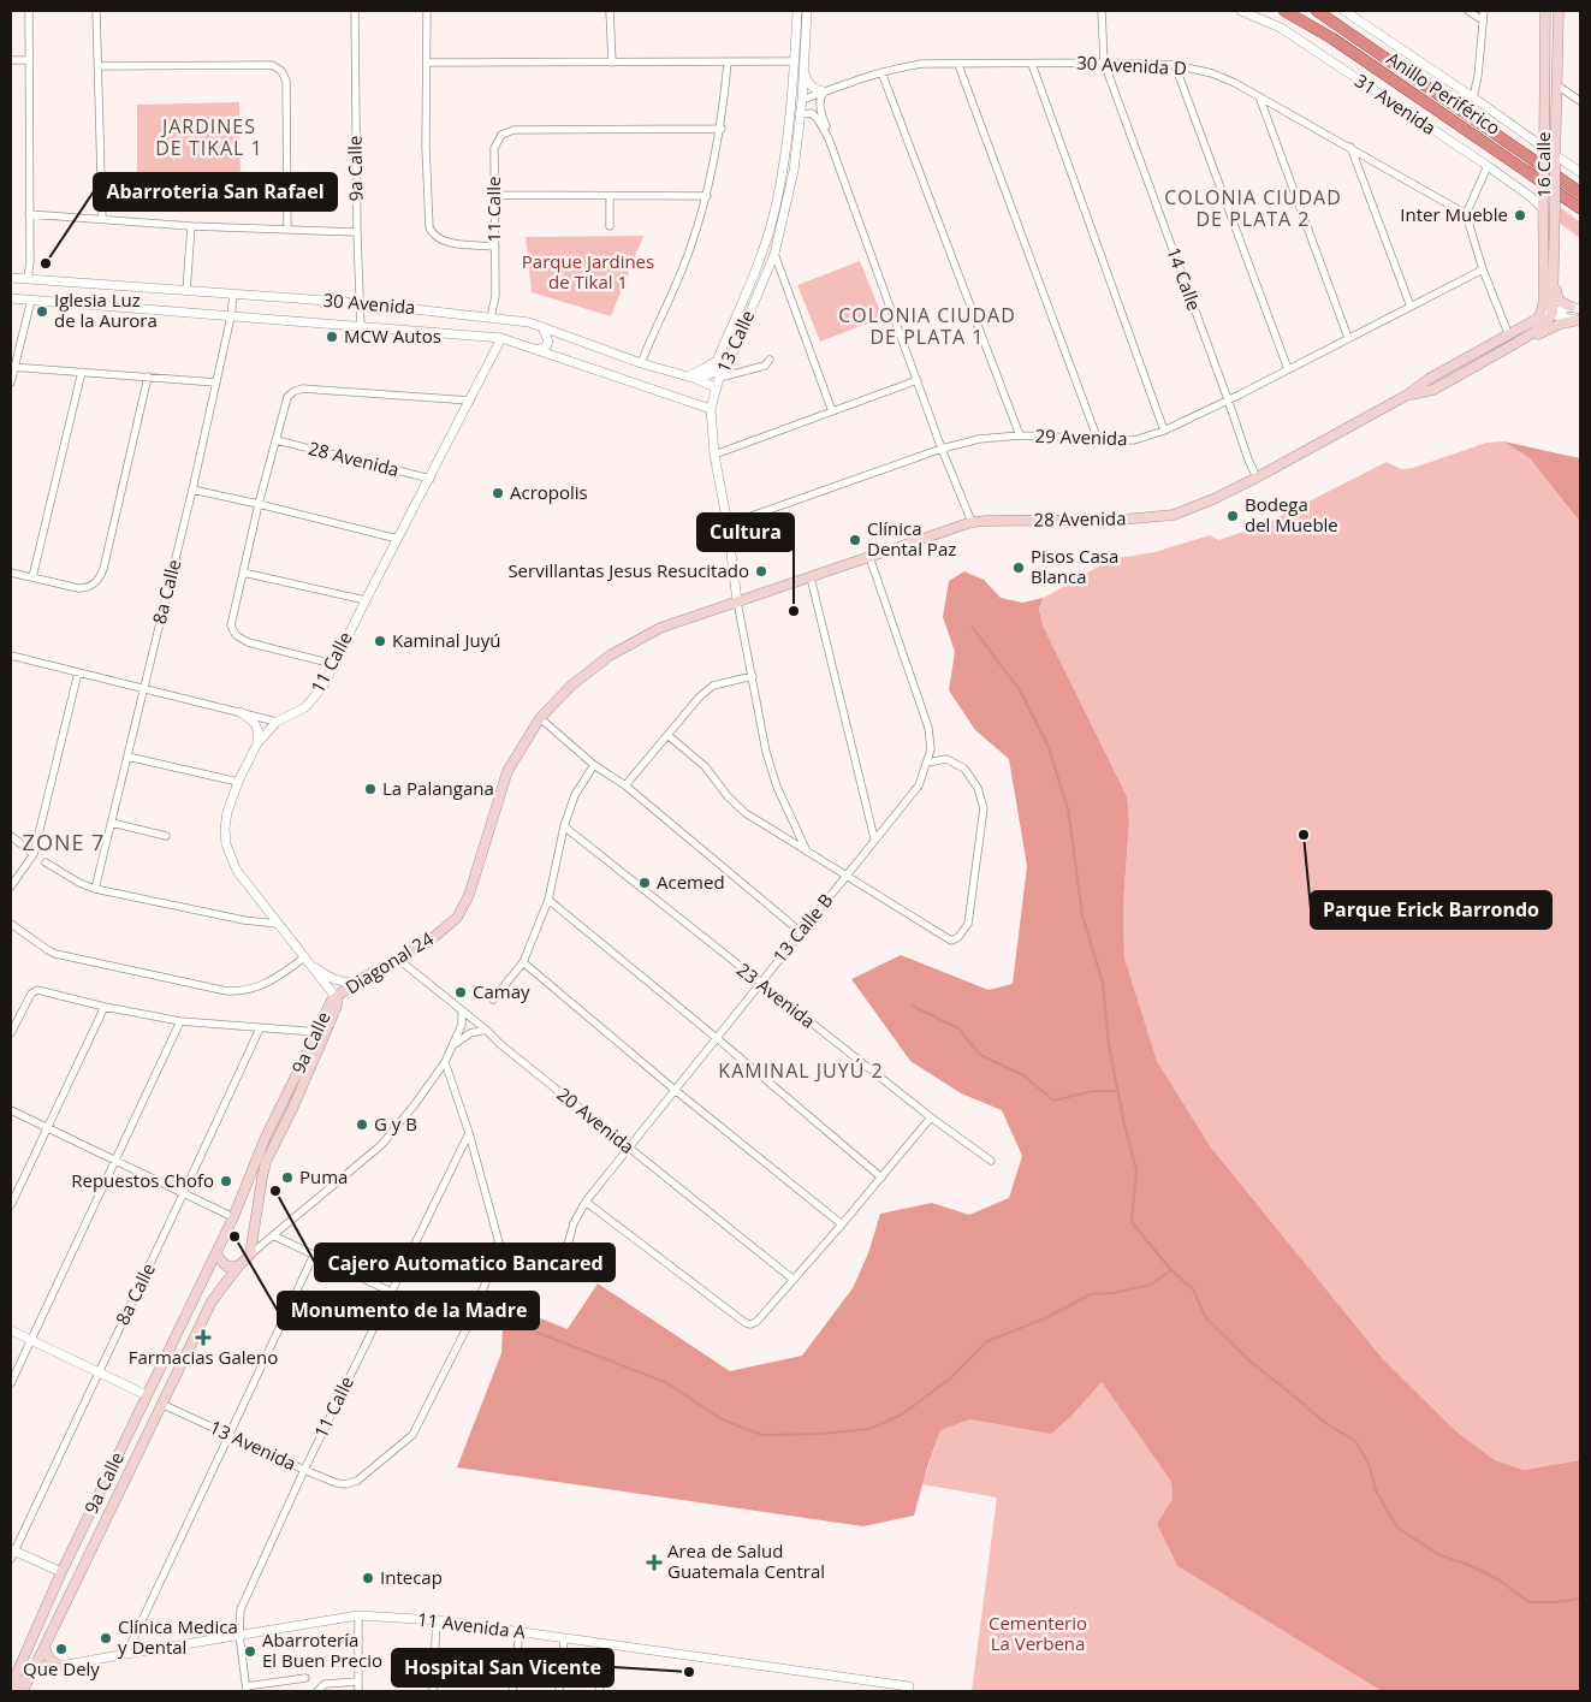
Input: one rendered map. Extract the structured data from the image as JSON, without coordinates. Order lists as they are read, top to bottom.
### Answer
{
  "streets": {
    "highway": ["Anillo Periférico"],
    "main road": [
      "16 Calle",
      "9a Calle",
      "28 Avenida",
      "Diagonal 24"
    ],
    "street": [
      "30 Avenida D",
      "31 Avenida",
      "11 Calle",
      "14 Calle",
      "30 Avenida",
      "13 Calle",
      "29 Avenida",
      "8a Calle",
      "13 Calle B",
      "23 Avenida",
      "20 Avenida",
      "13 Avenida",
      "11 Avenida A"
    ]
  },
  "crossings": [
    ["30 Avenida D", "14 Calle"],
    ["30 Avenida D", "13 Calle"],
    ["31 Avenida", "16 Calle"],
    ["16 Calle", "28 Avenida"],
    ["9a Calle", "11 Calle"],
    ["9a Calle", "30 Avenida"],
    ["9a Calle", "Diagonal 24"],
    ["9a Calle", "13 Avenida"],
    ["9a Calle", "11 Avenida A"],
    ["11 Calle", "30 Avenida"],
    ["11 Calle", "28 Avenida"],
    ["11 Calle", "Diagonal 24"],
    ["11 Calle", "13 Avenida"],
    ["11 Calle", "11 Avenida A"],
    ["14 Calle", "29 Avenida"],
    ["14 Calle", "28 Avenida"],
    ["30 Avenida", "13 Calle"],
    ["30 Avenida", "8a Calle"],
    ["13 Calle", "29 Avenida"],
    ["13 Calle", "28 Avenida"],
    ["13 Calle", "Diagonal 24"],
    ["28 Avenida", "13 Calle B"],
    ["28 Avenida", "Diagonal 24"],
    ["13 Calle B", "23 Avenida"],
    ["13 Calle B", "20 Avenida"],
    ["Diagonal 24", "20 Avenida"]
  ],
  "districts": [
    "JARDINES DE TIKAL 1",
    "COLONIA CIUDAD DE PLATA 2",
    "COLONIA CIUDAD DE PLATA 1",
    "ZONE 7",
    "KAMINAL JUYÚ 2"
  ],
  "parks": ["Parque Jardines de Tikal 1", "Cementerio La Verbena"],
  "places": {
    "other": [
      "Inter Mueble",
      "Abarroteria San Rafael",
      "Iglesia Luz de la Aurora",
      "MCW Autos",
      "Acropolis",
      "Bodega del Mueble",
      "Clínica Dental Paz",
      "Pisos Casa Blanca",
      "Servillantas Jesus Resucitado",
      "Cultura",
      "Kaminal Juyú",
      "La Palangana",
      "Parque Erick Barrondo",
      "Acemed",
      "Camay",
      "G y B",
      "Puma",
      "Repuestos Chofo",
      "Cajero Automatico Bancared",
      "Monumento de la Madre",
      "Intecap",
      "Clínica Medica y Dental",
      "Que Dely",
      "Abarrotería El Buen Precio",
      "Hospital San Vicente"
    ],
    "health": ["Farmacias Galeno", "Area de Salud Guatemala Central"]
  }
}
